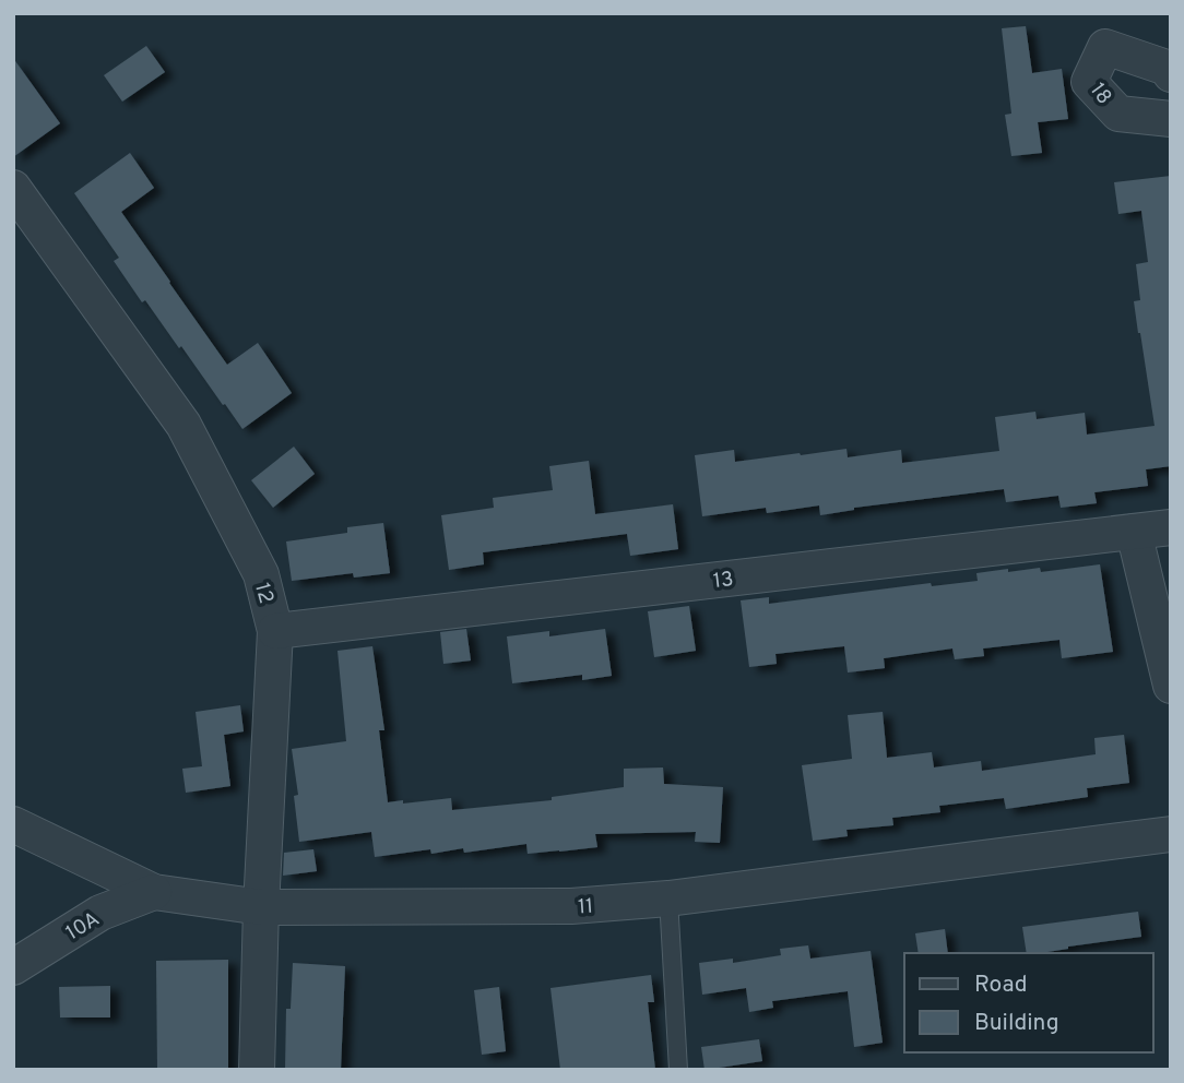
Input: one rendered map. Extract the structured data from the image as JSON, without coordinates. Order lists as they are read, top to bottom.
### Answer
{
  "streets": {
    "street": [
      "18",
      "13",
      "12",
      "11",
      "10A"
    ]
  },
  "crossings": [
    ["13", "12"],
    ["12", "11"],
    ["11", "10A"]
  ],
  "legend": ["Road", "Building"]
}
